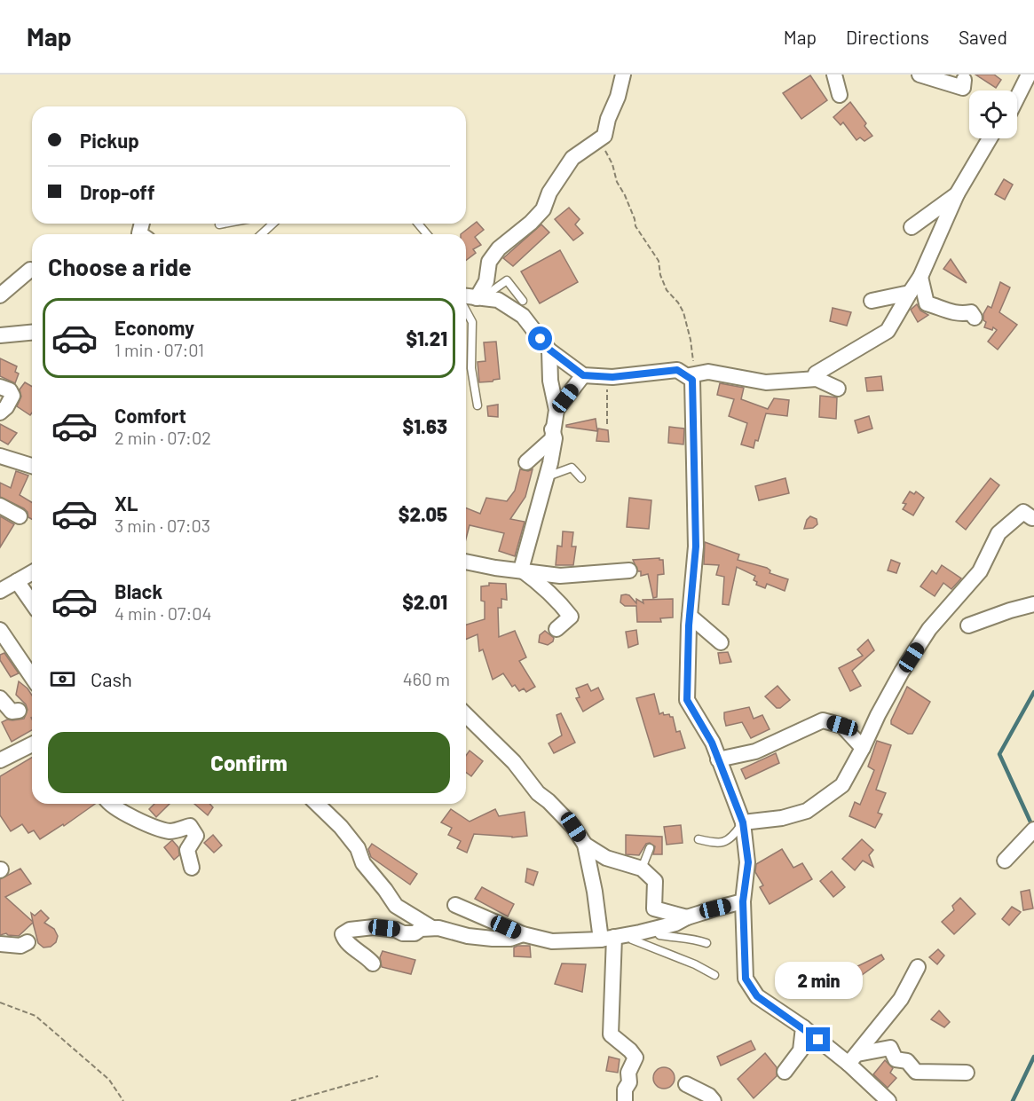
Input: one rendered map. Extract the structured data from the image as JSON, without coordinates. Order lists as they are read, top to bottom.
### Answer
{
  "page": {
    "header": "Map",
    "nav": ["Map", "Directions", "Saved"],
    "banner": ["Pickup", "Drop-off"],
    "heading": "Choose a ride",
    "list": [
      {
        "name": "Economy",
        "note": "1 min · 07:01",
        "value": "$1.21"
      },
      {
        "name": "Comfort",
        "note": "2 min · 07:02",
        "value": "$1.63"
      },
      {
        "name": "XL",
        "note": "3 min · 07:03",
        "value": "$2.05"
      },
      {
        "name": "Black",
        "note": "4 min · 07:04",
        "value": "$2.01"
      }
    ],
    "pay": ["Cash", "460 m"],
    "buttons": "Confirm",
    "bubble": "2 min"
  }
}
